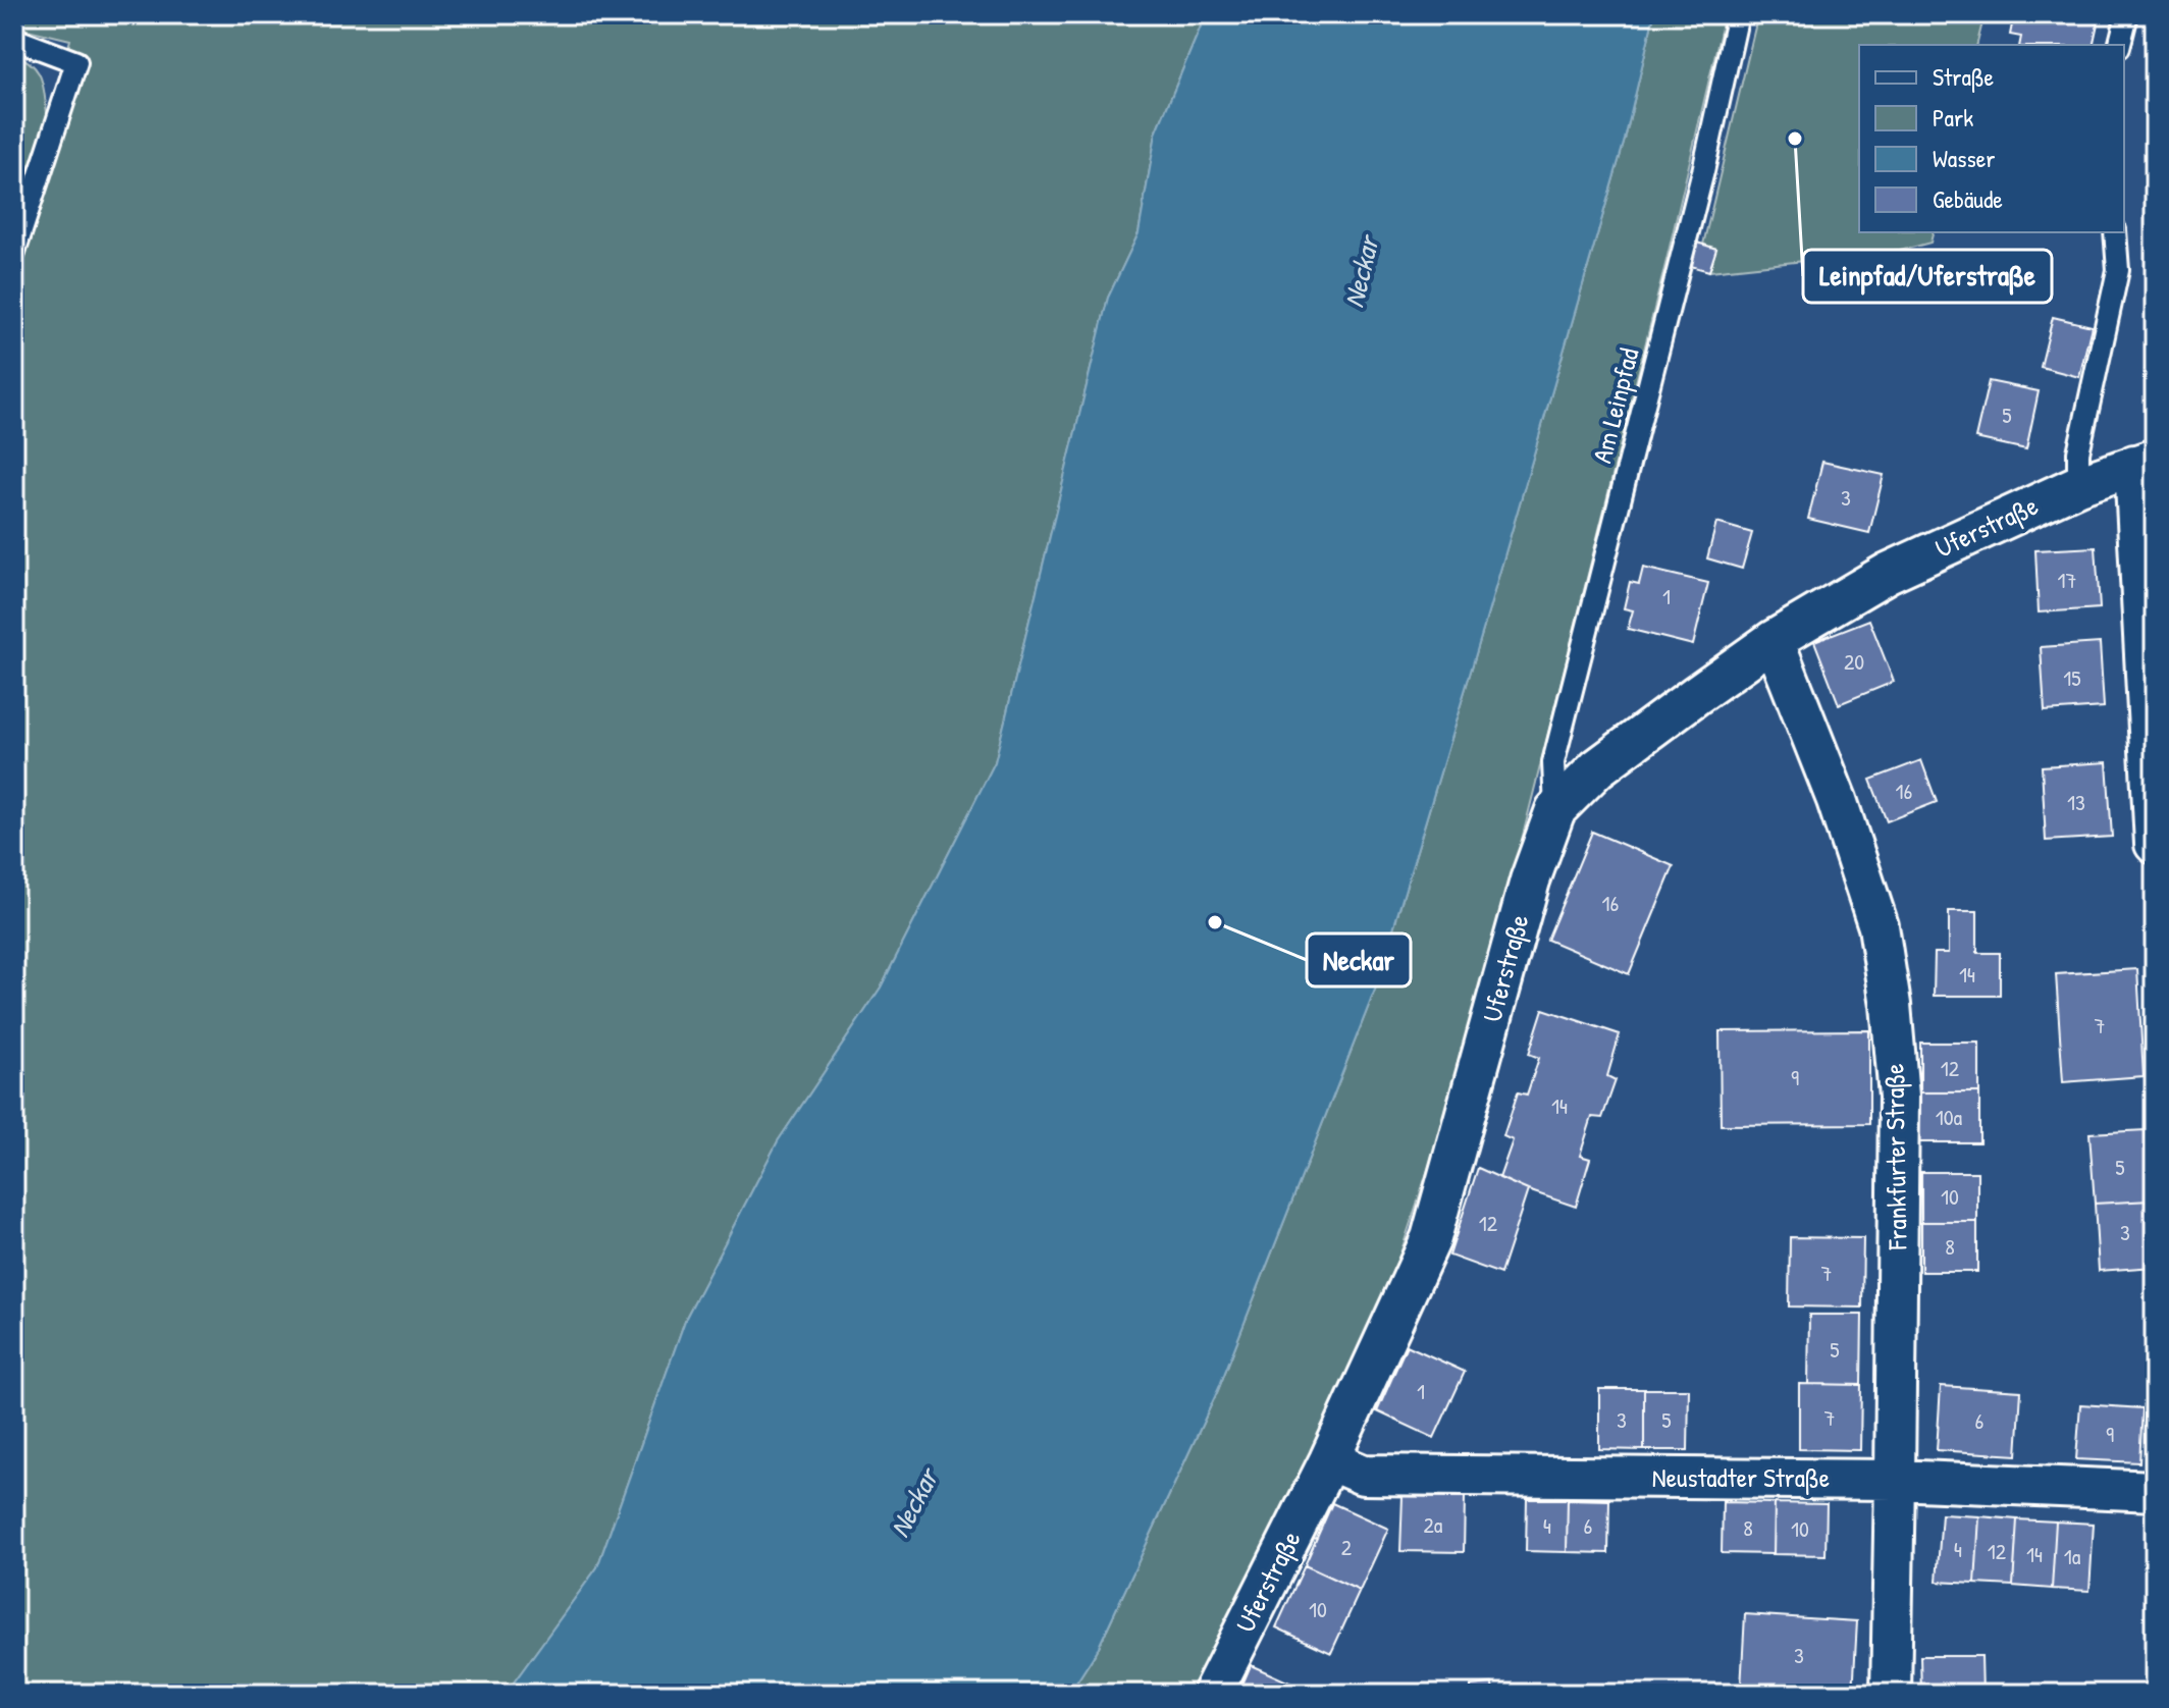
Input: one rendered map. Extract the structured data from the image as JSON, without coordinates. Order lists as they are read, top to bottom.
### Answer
{
  "streets": {
    "street": ["Uferstraße", "Frankfurter Straße", "Neustadter Straße"],
    "lane": ["Am Leinpfad"]
  },
  "crossings": [
    ["Am Leinpfad", "Uferstraße"],
    ["Uferstraße", "Frankfurter Straße"],
    ["Uferstraße", "Neustadter Straße"],
    ["Frankfurter Straße", "Neustadter Straße"]
  ],
  "water": ["Neckar"],
  "places": ["Leinpfad/Uferstraße", "Neckar"],
  "house_numbers": [
    "5",
    "3",
    "17",
    "1",
    "20",
    "15",
    "16",
    "13",
    "16",
    "14",
    "7",
    "12",
    "9",
    "14",
    "10a",
    "5",
    "10",
    "12",
    "3",
    "8",
    "7",
    "5",
    "1",
    "7",
    "3",
    "5",
    "6",
    "9",
    "2a",
    "4",
    "6",
    "8",
    "10",
    "2",
    "4",
    "12",
    "14",
    "1a",
    "10",
    "3"
  ],
  "legend": [
    "Straße",
    "Park",
    "Wasser",
    "Gebäude"
  ]
}
